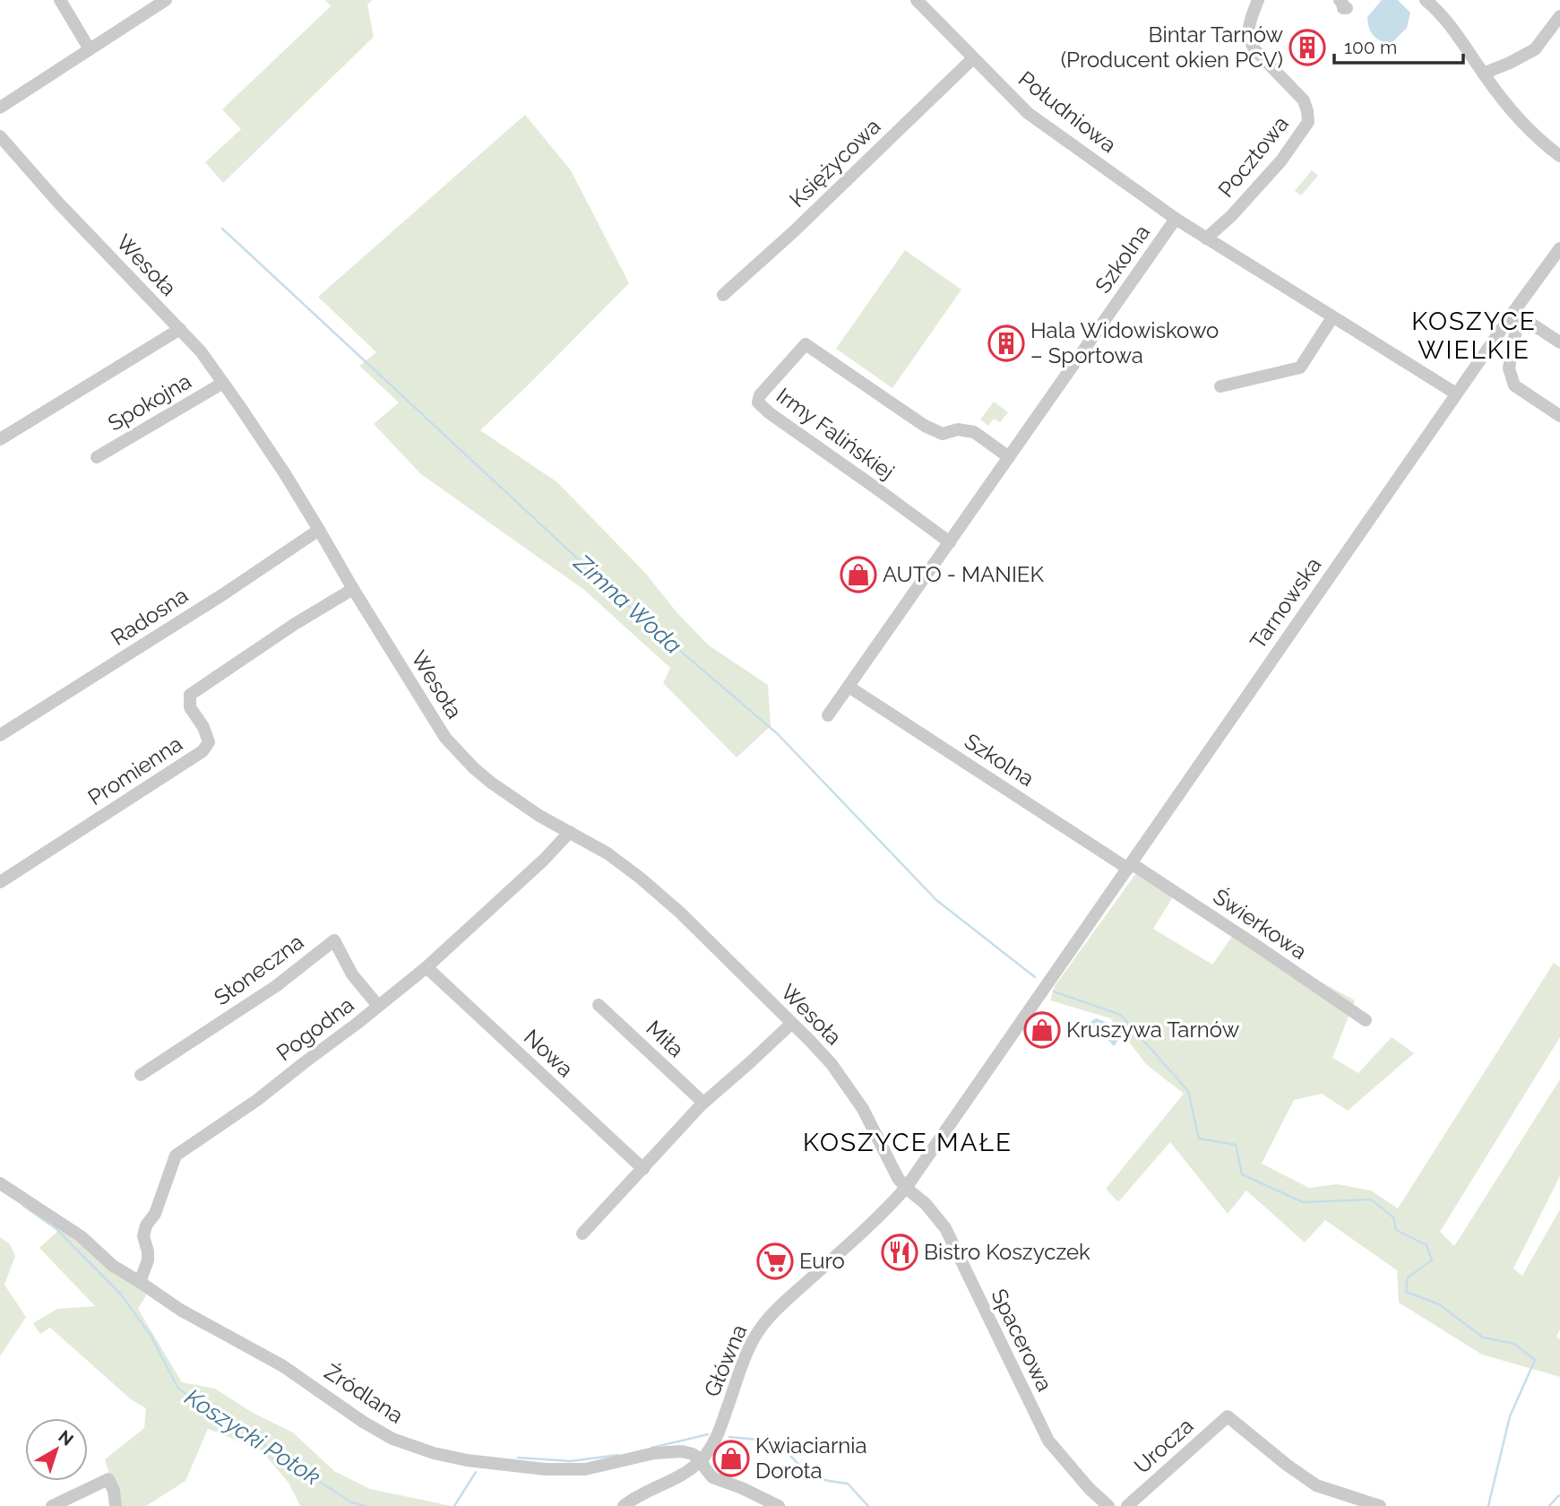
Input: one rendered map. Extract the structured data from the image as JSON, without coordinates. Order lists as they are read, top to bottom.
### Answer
{
  "streets": {
    "street": [
      "Południowa",
      "Pocztowa",
      "Księżycowa",
      "Szkolna",
      "Wesoła",
      "Spokojna",
      "Irmy Falińskiej",
      "Tarnowska",
      "Radosna",
      "Promienna",
      "Świerkowa",
      "Słoneczna",
      "Pogodna",
      "Miła",
      "Nowa",
      "Spacerowa",
      "Główna",
      "Źródlana",
      "Urocza"
    ]
  },
  "crossings": [
    ["Południowa", "Księżycowa"],
    ["Południowa", "Szkolna"],
    ["Pocztowa", "Szkolna"],
    ["Szkolna", "Irmy Falińskiej"],
    ["Szkolna", "Tarnowska"],
    ["Szkolna", "Świerkowa"],
    ["Wesoła", "Spokojna"],
    ["Wesoła", "Radosna"],
    ["Wesoła", "Promienna"],
    ["Wesoła", "Pogodna"],
    ["Wesoła", "Spacerowa"],
    ["Wesoła", "Główna"],
    ["Tarnowska", "Świerkowa"],
    ["Tarnowska", "Główna"],
    ["Słoneczna", "Pogodna"],
    ["Pogodna", "Nowa"],
    ["Pogodna", "Źródlana"],
    ["Spacerowa", "Główna"],
    ["Główna", "Źródlana"]
  ],
  "districts": ["KOSZYCE WIELKIE", "KOSZYCE MAŁE"],
  "water": ["Zimna Woda", "Koszycki Potok"],
  "places": {
    "building": ["Bintar Tarnów (Producent okien PCV)", "Hala Widowiskowo – Sportowa"],
    "shop": ["AUTO - MANIEK", "Kruszywa Tarnów", "Kwiaciarnia Dorota"],
    "restaurant": ["Bistro Koszyczek"],
    "supermarket": ["Euro"]
  },
  "scale_bar": "100 m",
  "north": "top right"
}
